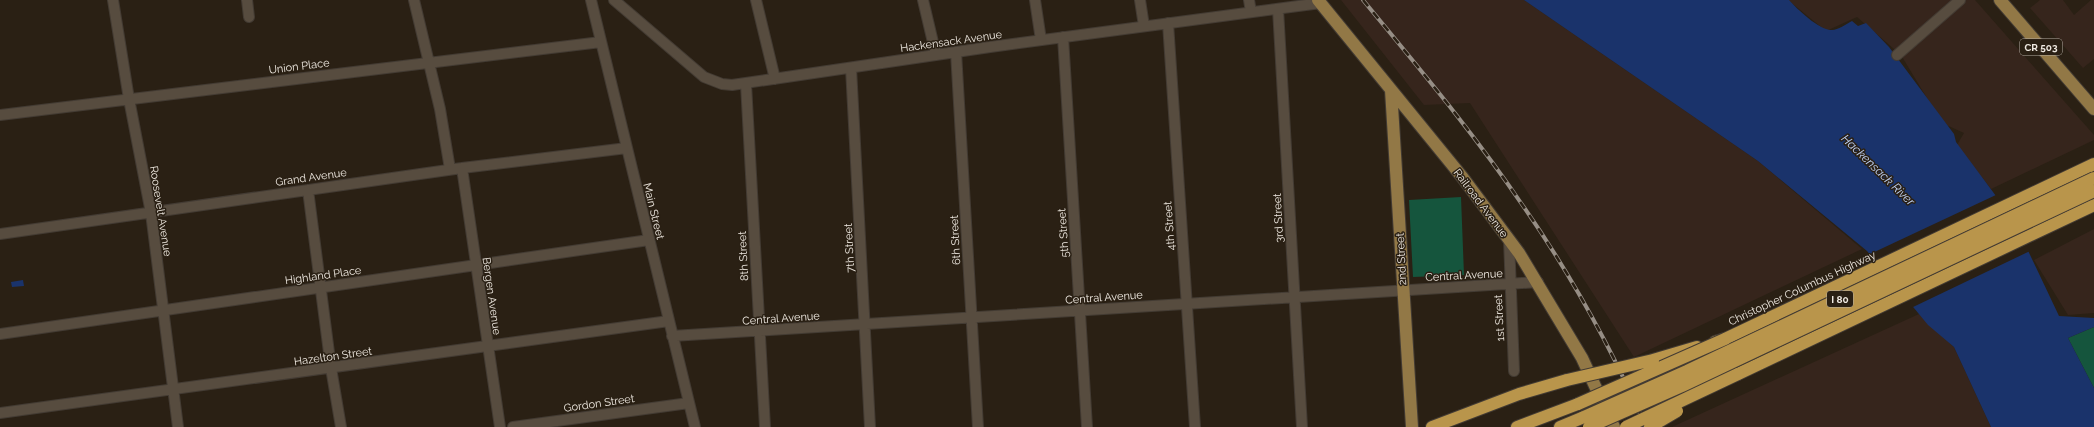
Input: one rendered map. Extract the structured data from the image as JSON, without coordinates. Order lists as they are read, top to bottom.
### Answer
{
  "streets": {
    "highway": ["Christopher Columbus Highway", "I 80"],
    "main road": ["CR 503", "Railroad Avenue", "2nd Street"],
    "street": [
      "Hackensack Avenue",
      "Union Place",
      "Grand Avenue",
      "Roosevelt Avenue",
      "Main Street",
      "3rd Street",
      "4th Street",
      "5th Street",
      "6th Street",
      "7th Street",
      "8th Street",
      "Highland Place",
      "Central Avenue",
      "Bergen Avenue",
      "1st Street",
      "Hazelton Street",
      "Gordon Street"
    ]
  },
  "crossings": [
    ["Hackensack Avenue", "Railroad Avenue"],
    ["Hackensack Avenue", "3rd Street"],
    ["Hackensack Avenue", "4th Street"],
    ["Hackensack Avenue", "5th Street"],
    ["Hackensack Avenue", "6th Street"],
    ["Hackensack Avenue", "7th Street"],
    ["Hackensack Avenue", "8th Street"],
    ["Union Place", "Roosevelt Avenue"],
    ["Union Place", "Main Street"],
    ["Grand Avenue", "Roosevelt Avenue"],
    ["Grand Avenue", "Main Street"],
    ["Grand Avenue", "Bergen Avenue"],
    ["Railroad Avenue", "2nd Street"],
    ["Railroad Avenue", "Central Avenue"],
    ["Railroad Avenue", "1st Street"],
    ["Roosevelt Avenue", "Highland Place"],
    ["Roosevelt Avenue", "Hazelton Street"],
    ["Main Street", "Highland Place"],
    ["Main Street", "Central Avenue"],
    ["Main Street", "Hazelton Street"],
    ["Main Street", "Gordon Street"],
    ["3rd Street", "Central Avenue"],
    ["4th Street", "Central Avenue"],
    ["5th Street", "Central Avenue"],
    ["6th Street", "Central Avenue"],
    ["7th Street", "Central Avenue"],
    ["8th Street", "Central Avenue"],
    ["2nd Street", "Central Avenue"],
    ["Highland Place", "Bergen Avenue"],
    ["Central Avenue", "1st Street"],
    ["Bergen Avenue", "Hazelton Street"]
  ],
  "water": ["Hackensack River"]
}
